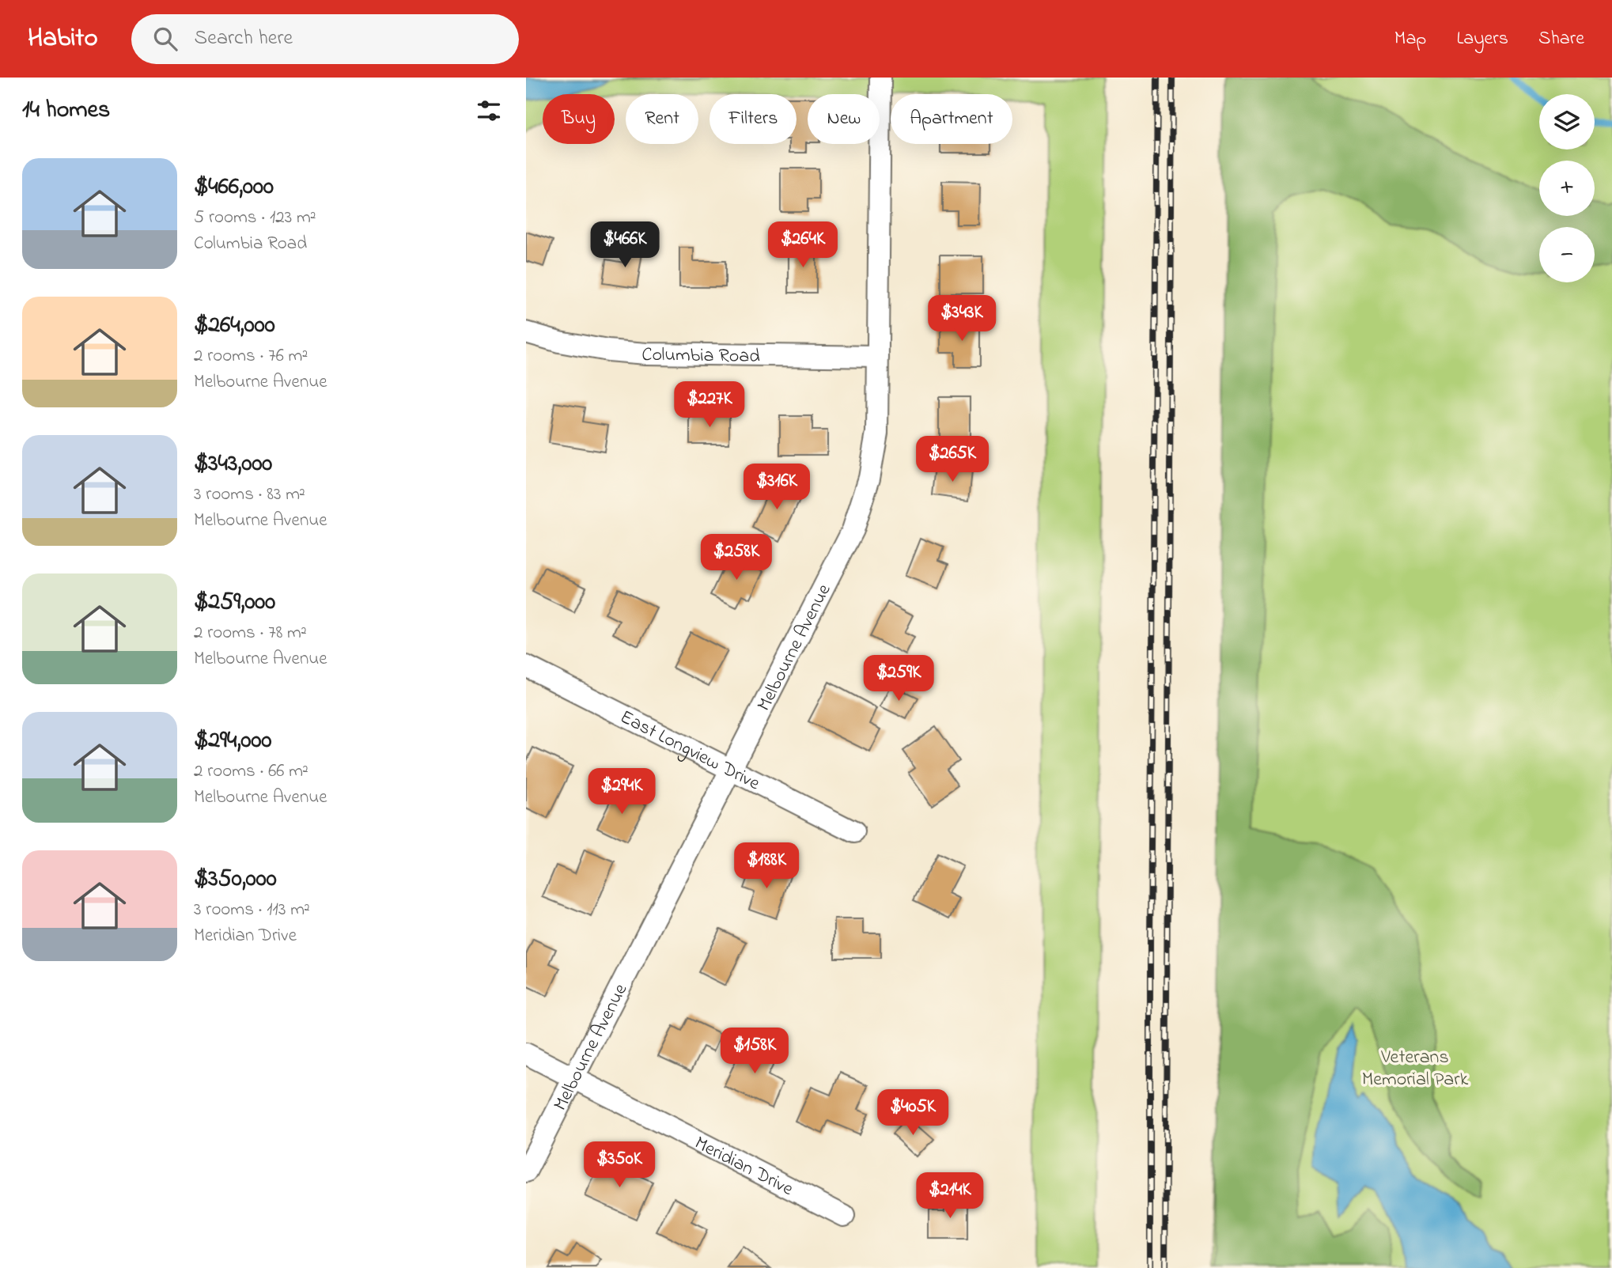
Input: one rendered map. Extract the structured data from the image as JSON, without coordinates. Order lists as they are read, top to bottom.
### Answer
{
  "streets": {
    "street": [
      "Columbia Road",
      "Melbourne Avenue",
      "East Longview Drive",
      "Meridian Drive"
    ]
  },
  "crossings": [
    ["Columbia Road", "Melbourne Avenue"],
    ["Melbourne Avenue", "East Longview Drive"],
    ["Melbourne Avenue", "Meridian Drive"]
  ],
  "parks": ["Veterans Memorial Park"],
  "page": {
    "header": "Habito",
    "search": "Search here",
    "nav": ["Map", "Layers", "Share"],
    "heading": "14 homes",
    "map_buttons": ["+", "−"],
    "chip": [
      "Buy",
      "Rent",
      "Filters",
      "New",
      "Apartment"
    ],
    "list": [
      {
        "name": "$466,000",
        "note": "5 rooms · 123 m² · Columbia Road"
      },
      {
        "name": "$264,000",
        "note": "2 rooms · 76 m² · Melbourne Avenue"
      },
      {
        "name": "$343,000",
        "note": "3 rooms · 83 m² · Melbourne Avenue"
      },
      {
        "name": "$259,000",
        "note": "2 rooms · 78 m² · Melbourne Avenue"
      },
      {
        "name": "$294,000",
        "note": "2 rooms · 66 m² · Melbourne Avenue"
      },
      {
        "name": "$350,000",
        "note": "3 rooms · 113 m² · Meridian Drive"
      }
    ],
    "price": [
      "$466K",
      "$264K",
      "$343K",
      "$227K",
      "$265K",
      "$316K",
      "$258K",
      "$259K",
      "$294K",
      "$188K",
      "$158K",
      "$405K",
      "$350K",
      "$214K"
    ]
  }
}
